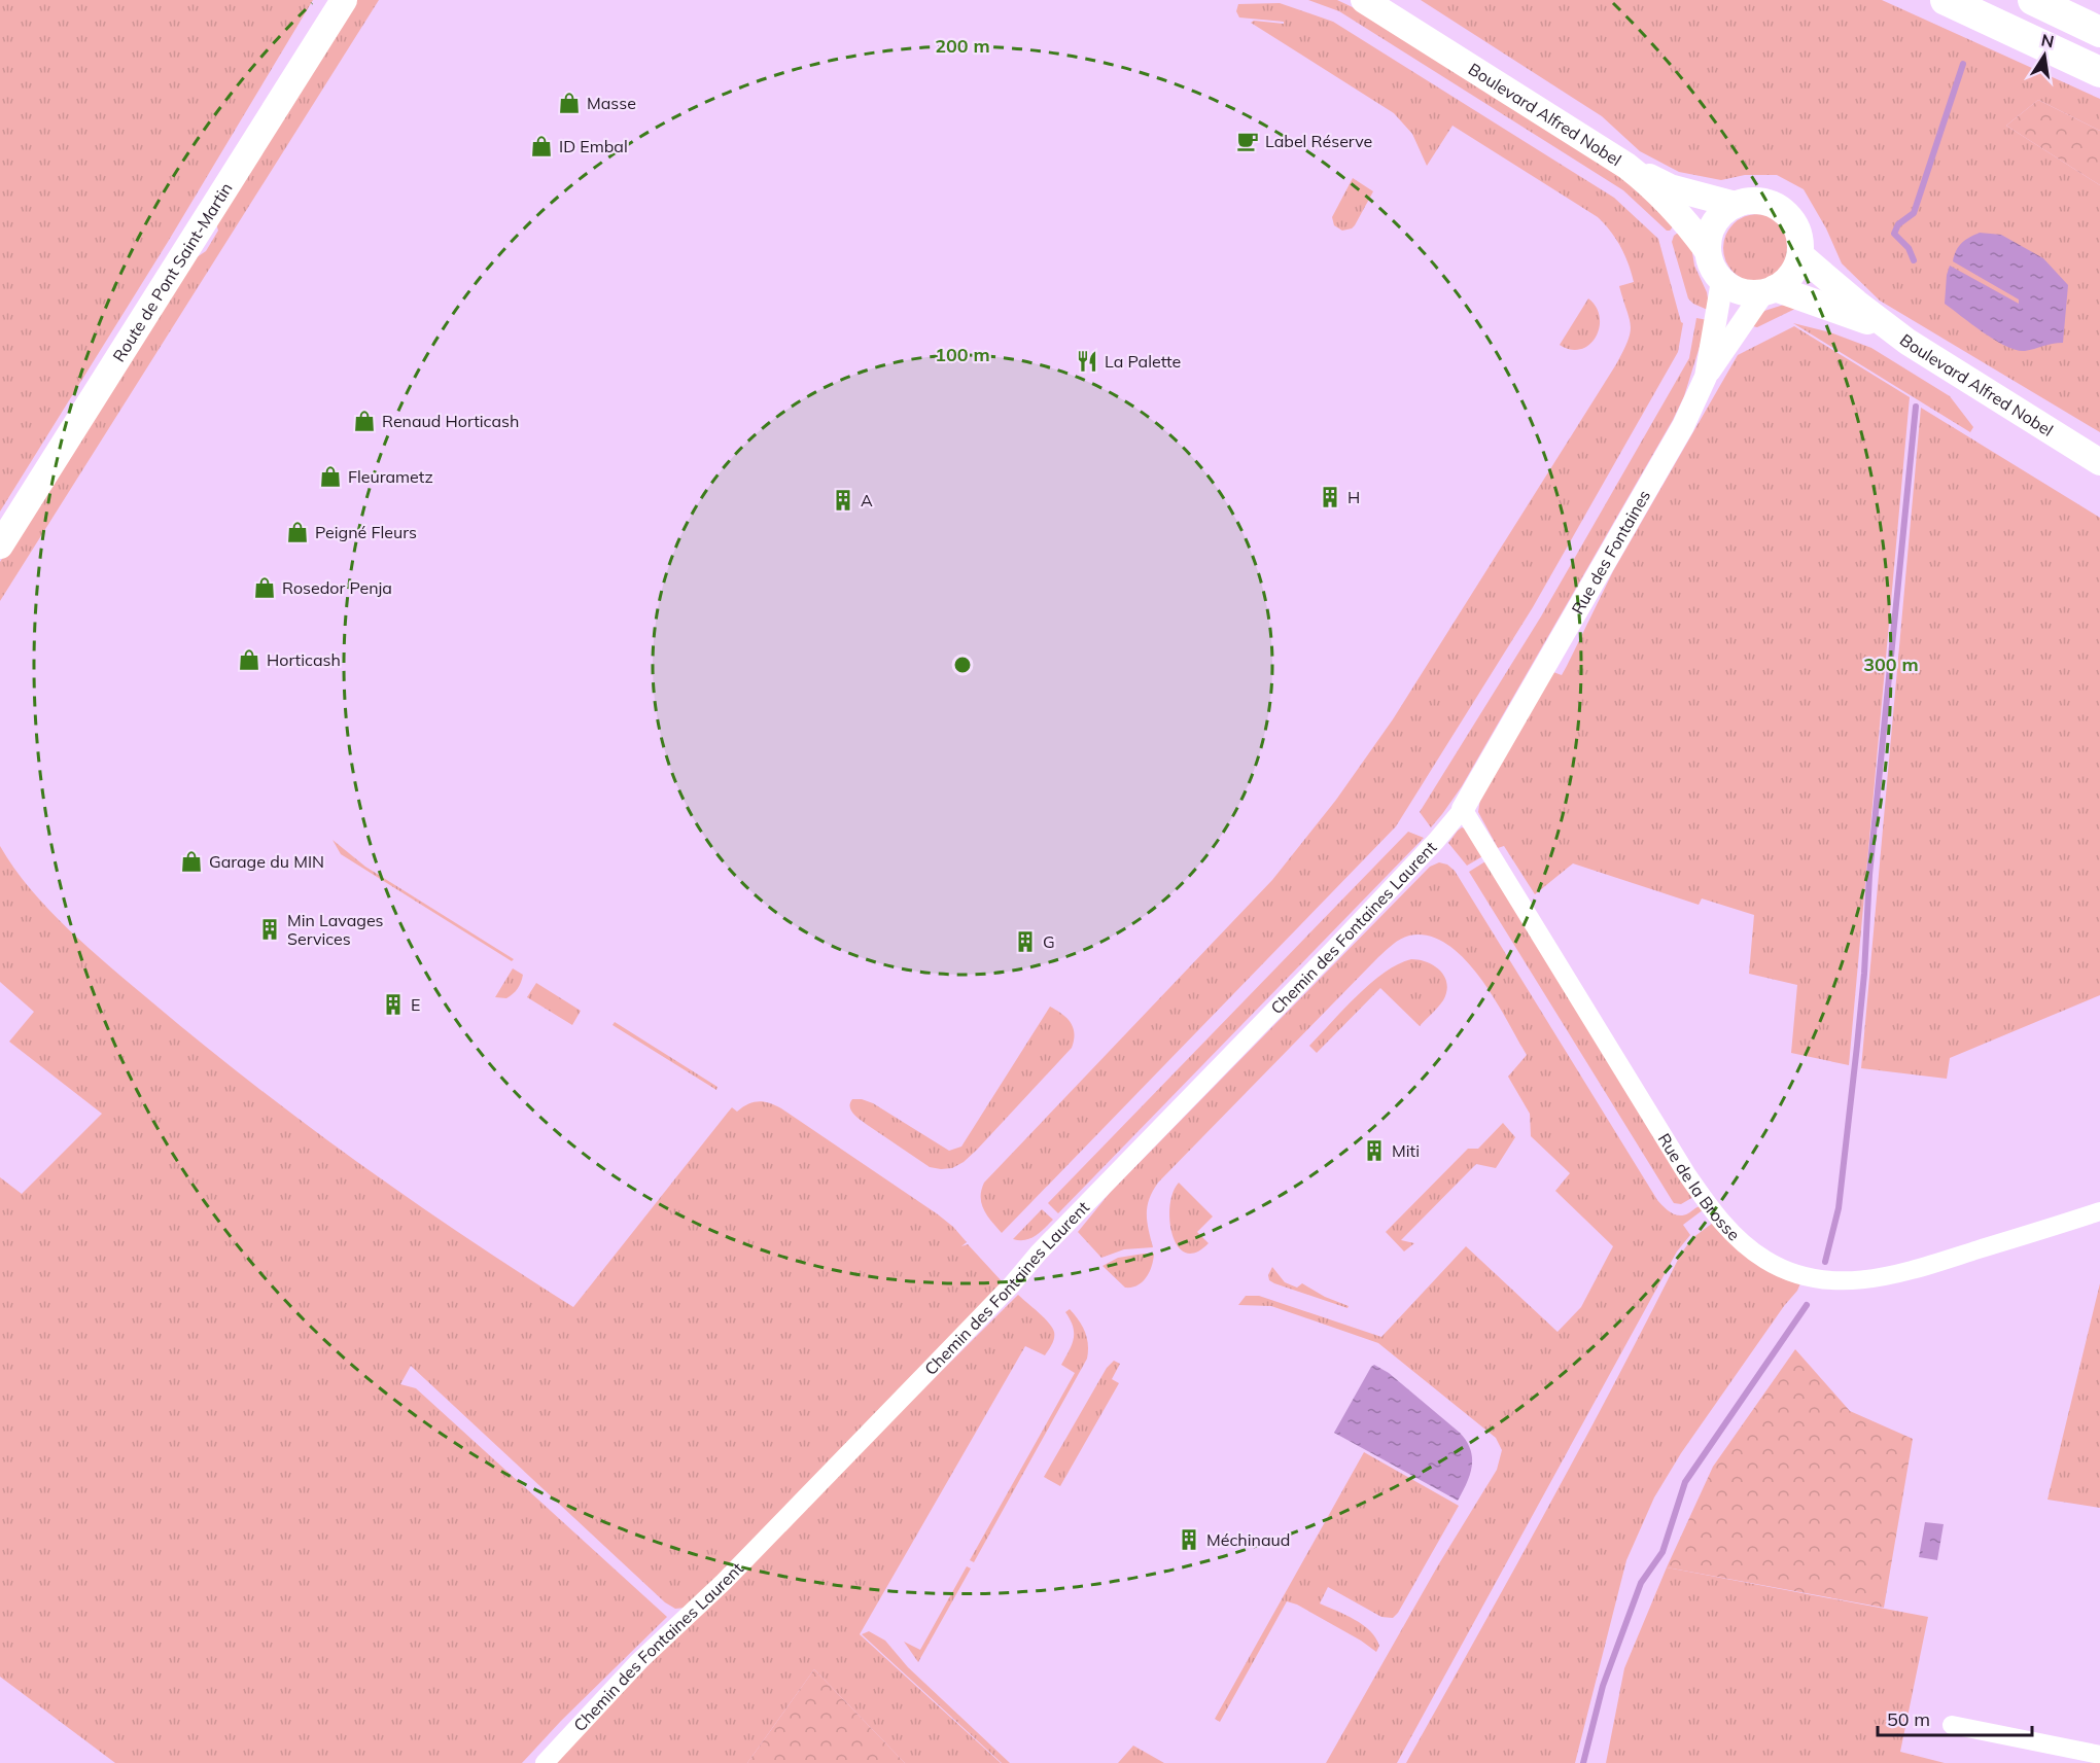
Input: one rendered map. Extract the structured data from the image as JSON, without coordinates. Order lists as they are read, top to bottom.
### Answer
{
  "streets": {
    "main road": ["Boulevard Alfred Nobel", "Route de Pont Saint-Martin"],
    "street": ["Rue des Fontaines", "Chemin des Fontaines Laurent", "Rue de la Brosse"]
  },
  "crossings": [
    ["Boulevard Alfred Nobel", "Rue des Fontaines"],
    ["Rue des Fontaines", "Chemin des Fontaines Laurent"],
    ["Rue des Fontaines", "Rue de la Brosse"],
    ["Chemin des Fontaines Laurent", "Rue de la Brosse"]
  ],
  "places": {
    "shop": [
      "Masse",
      "ID Embal",
      "Renaud Horticash",
      "Fleurametz",
      "Peigné Fleurs",
      "Rosedor Penja",
      "Horticash",
      "Garage du MIN"
    ],
    "cafe": ["Label Réserve"],
    "restaurant": ["La Palette"],
    "building": [
      "H",
      "A",
      "Min Lavages Services",
      "G",
      "E",
      "Miti",
      "Méchinaud"
    ]
  },
  "scale_bar": "50 m",
  "north": "top",
  "rings": ["200 m", "100 m", "300 m"]
}
